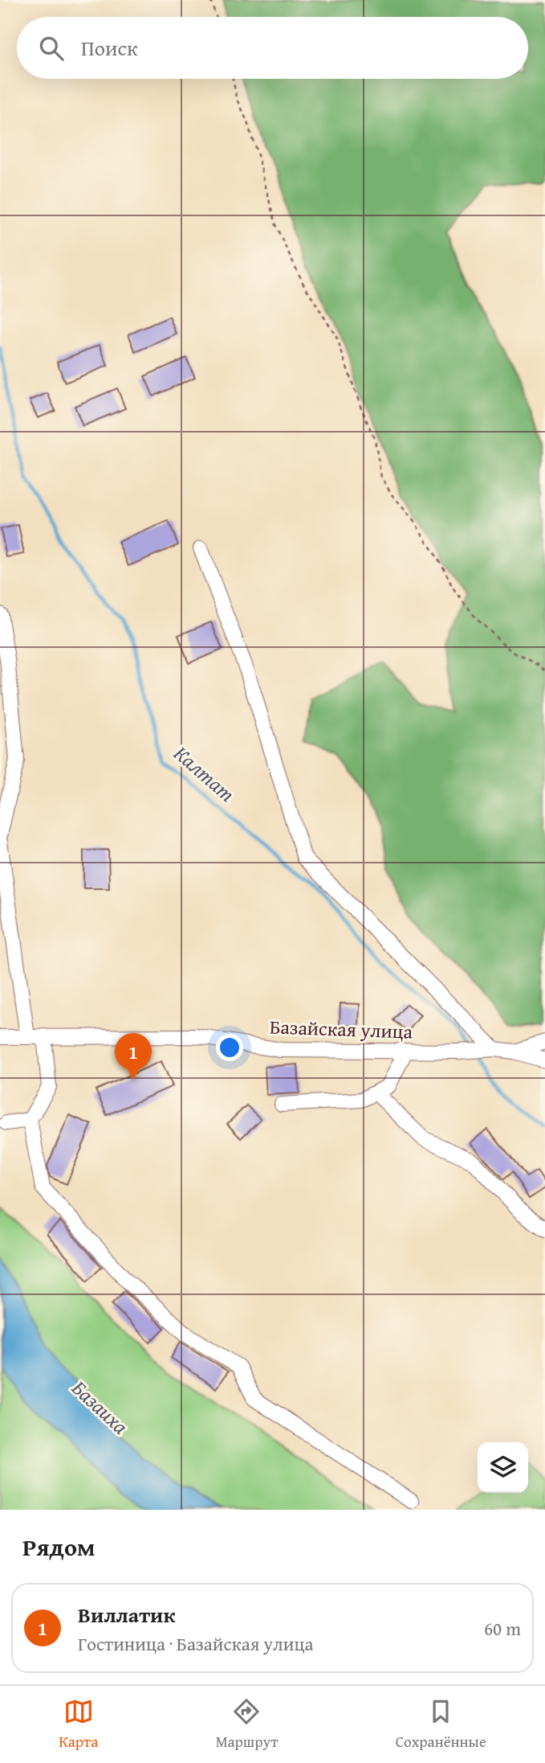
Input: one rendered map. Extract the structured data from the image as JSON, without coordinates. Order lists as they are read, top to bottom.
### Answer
{
  "streets": {
    "street": ["Базайская улица"]
  },
  "water": ["Калтат", "Базаиха"],
  "page": {
    "search": "Поиск",
    "pins": "1",
    "heading": "Рядом",
    "list": [
      {
        "mark": "1",
        "name": "Виллатик",
        "note": "Гостиница · Базайская улица",
        "value": "60 m"
      }
    ],
    "nav": ["Карта", "Маршрут", "Сохранённые"]
  }
}
